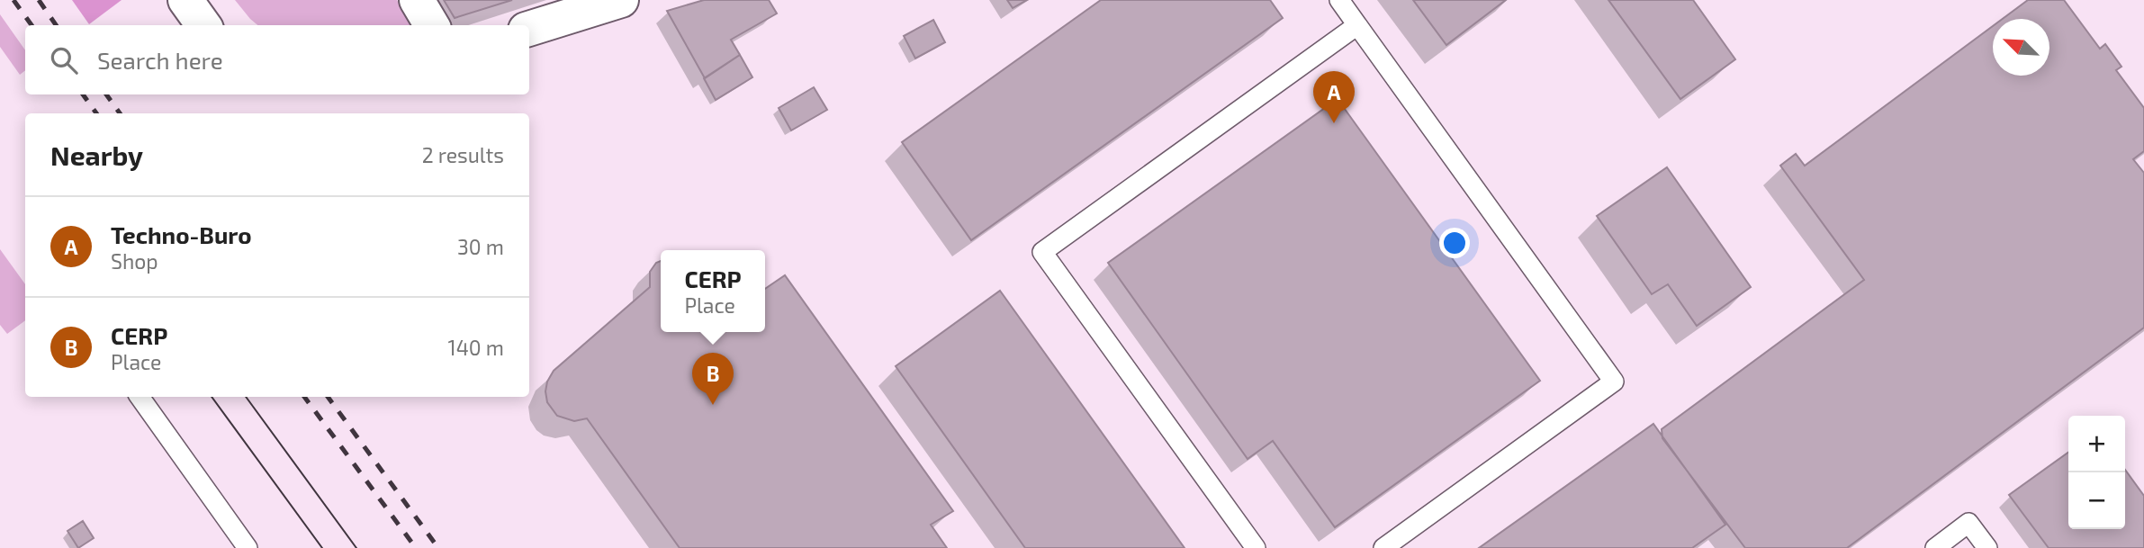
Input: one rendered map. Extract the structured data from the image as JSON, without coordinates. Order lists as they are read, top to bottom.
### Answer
{
  "north": "top left",
  "page": {
    "search": "Search here",
    "pins": ["A", "B"],
    "heading": ["Nearby", "2 results"],
    "list": [
      {
        "mark": "A",
        "name": "Techno-Buro",
        "note": "Shop",
        "value": "30 m"
      },
      {
        "mark": "B",
        "name": "CERP",
        "note": "Place",
        "value": "140 m"
      }
    ],
    "popup": ["CERP", "Place"],
    "map_buttons": ["+", "−"]
  }
}
